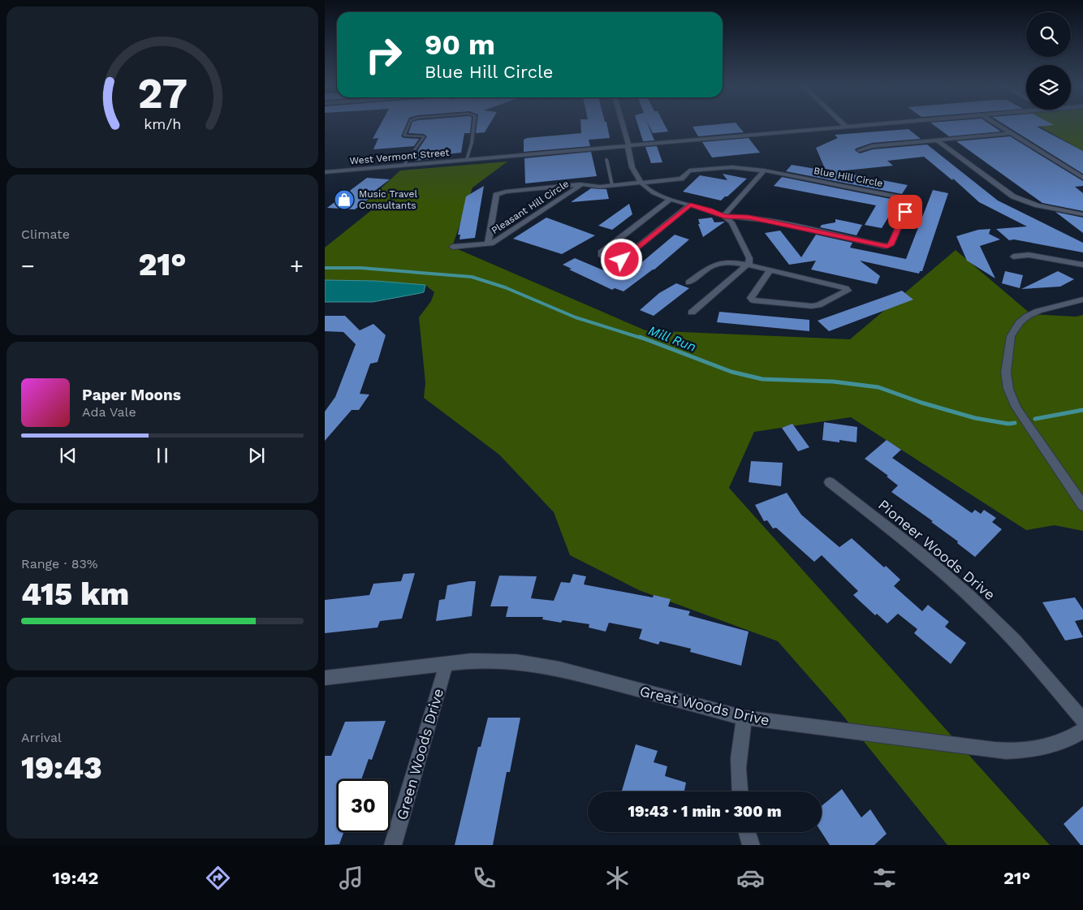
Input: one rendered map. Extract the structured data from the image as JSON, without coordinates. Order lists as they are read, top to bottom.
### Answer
{
  "streets": {
    "street": [
      "West Vermont Street",
      "Blue Hill Circle",
      "Pleasant Hill Circle",
      "Pioneer Woods Drive",
      "Great Woods Drive",
      "Green Woods Drive"
    ]
  },
  "crossings": [
    ["Blue Hill Circle", "Pleasant Hill Circle"],
    ["Great Woods Drive", "Green Woods Drive"]
  ],
  "water": ["Mill Run"],
  "places": {
    "shop": ["Music Travel Consultants"]
  },
  "page": {
    "turn": ["90 m", "Blue Hill Circle"],
    "tile": [
      "Climate",
      ["Range · 83%", "415 km"],
      ["Arrival", "19:43"]
    ],
    "heat": ["−", "21°", "+"],
    "song": ["Paper Moons", "Ada Vale"],
    "limit": "30",
    "trip": "19:43 · 1 min · 300 m",
    "tabs": ["19:42", "21°"],
    "gauge": ["27", "km/h"]
  }
}
